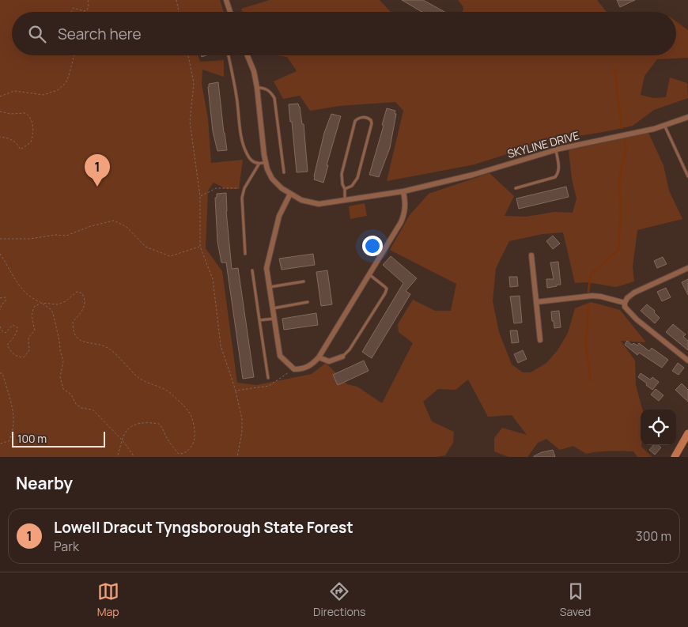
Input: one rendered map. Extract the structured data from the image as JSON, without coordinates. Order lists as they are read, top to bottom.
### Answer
{
  "streets": {
    "street": ["SKYLINE DRIVE"]
  },
  "scale_bar": "100 m",
  "page": {
    "search": "Search here",
    "pins": "1",
    "scale": "100 m",
    "heading": "Nearby",
    "list": [
      {
        "mark": "1",
        "name": "Lowell Dracut Tyngsborough State Forest",
        "note": "Park",
        "value": "300 m"
      }
    ],
    "nav": ["Map", "Directions", "Saved"]
  }
}
